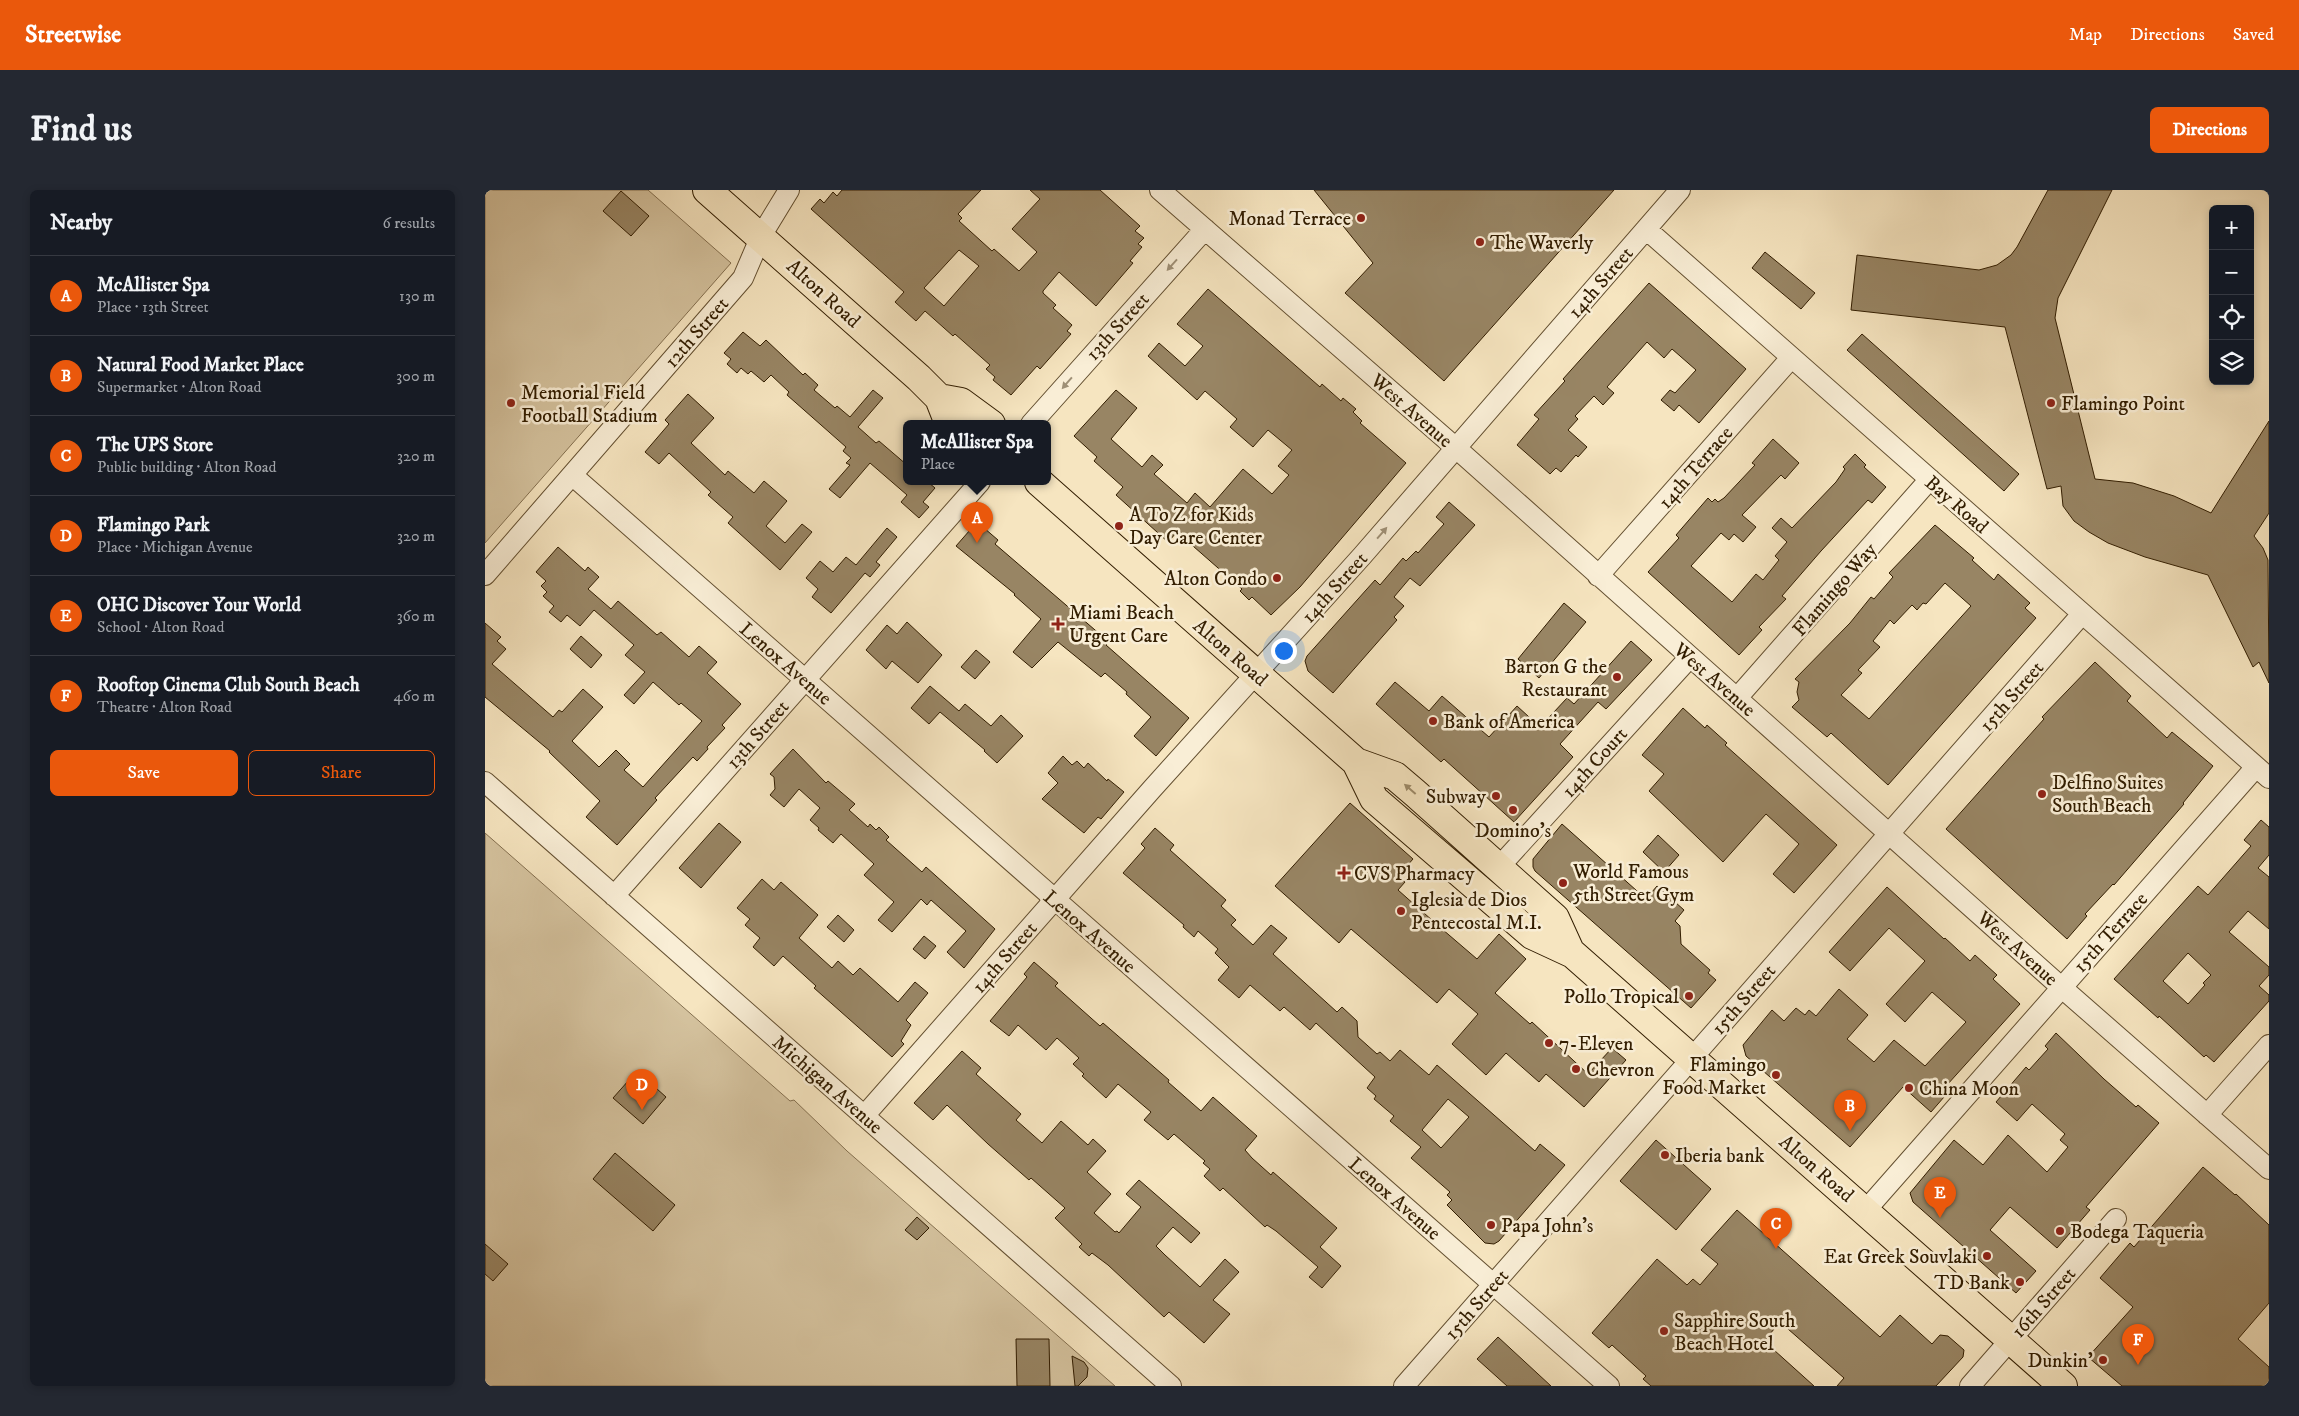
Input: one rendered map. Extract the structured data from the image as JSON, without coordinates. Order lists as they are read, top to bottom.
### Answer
{
  "streets": {
    "highway": ["Alton Road"],
    "street": [
      "14th Street",
      "13th Street",
      "12th Street",
      "West Avenue",
      "14th Terrace",
      "Bay Road",
      "Flamingo Way",
      "Lenox Avenue",
      "15th Street",
      "14th Court",
      "15th Terrace",
      "Michigan Avenue",
      "16th Street"
    ]
  },
  "crossings": [
    ["14th Street", "Alton Road"],
    ["14th Street", "West Avenue"],
    ["14th Street", "Bay Road"],
    ["14th Street", "Lenox Avenue"],
    ["14th Street", "Michigan Avenue"],
    ["Alton Road", "12th Street"],
    ["Alton Road", "15th Street"],
    ["Alton Road", "14th Court"],
    ["Alton Road", "15th Terrace"],
    ["Alton Road", "16th Street"],
    ["13th Street", "West Avenue"],
    ["13th Street", "Lenox Avenue"],
    ["13th Street", "Michigan Avenue"],
    ["12th Street", "Lenox Avenue"],
    ["West Avenue", "14th Terrace"],
    ["West Avenue", "Flamingo Way"],
    ["West Avenue", "15th Street"],
    ["West Avenue", "14th Court"],
    ["West Avenue", "15th Terrace"],
    ["14th Terrace", "Bay Road"],
    ["Bay Road", "Flamingo Way"],
    ["Bay Road", "15th Street"],
    ["Bay Road", "15th Terrace"],
    ["Lenox Avenue", "15th Street"]
  ],
  "places": {
    "other": [
      "Monad Terrace",
      "The Waverly",
      "Memorial Field Football Stadium",
      "Flamingo Point",
      "A To Z for Kids Day Care Center",
      "Alton Condo",
      "Barton G the Restaurant",
      "Bank of America",
      "Delfino Suites South Beach",
      "Subway",
      "Domino's",
      "World Famous 5th Street Gym",
      "Iglesia de Dios Pentecostal M.I.",
      "Pollo Tropical",
      "7-Eleven",
      "Chevron",
      "Flamingo Food Market",
      "China Moon",
      "Iberia bank",
      "Papa John's",
      "Bodega Taqueria",
      "Eat Greek Souvlaki",
      "TD Bank",
      "Sapphire South Beach Hotel",
      "Dunkin'"
    ],
    "health": ["Miami Beach Urgent Care", "CVS Pharmacy"]
  },
  "page": {
    "header": "Streetwise",
    "nav": ["Map", "Directions", "Saved"],
    "buttons": [
      "Directions",
      ["Save", "Share"]
    ],
    "title": "Find us",
    "heading": ["Nearby", "6 results"],
    "map_buttons": ["+", "−"],
    "list": [
      {
        "mark": "A",
        "name": "McAllister Spa",
        "note": "Place · 13th Street",
        "value": "130 m"
      },
      {
        "mark": "B",
        "name": "Natural Food Market Place",
        "note": "Supermarket · Alton Road",
        "value": "300 m"
      },
      {
        "mark": "C",
        "name": "The UPS Store",
        "note": "Public building · Alton Road",
        "value": "320 m"
      },
      {
        "mark": "D",
        "name": "Flamingo Park",
        "note": "Place · Michigan Avenue",
        "value": "320 m"
      },
      {
        "mark": "E",
        "name": "OHC Discover Your World",
        "note": "School · Alton Road",
        "value": "360 m"
      },
      {
        "mark": "F",
        "name": "Rooftop Cinema Club South Beach",
        "note": "Theatre · Alton Road",
        "value": "460 m"
      }
    ],
    "popup": ["McAllister Spa", "Place"],
    "pins": [
      "A",
      "D",
      "B",
      "E",
      "C",
      "F"
    ]
  }
}
